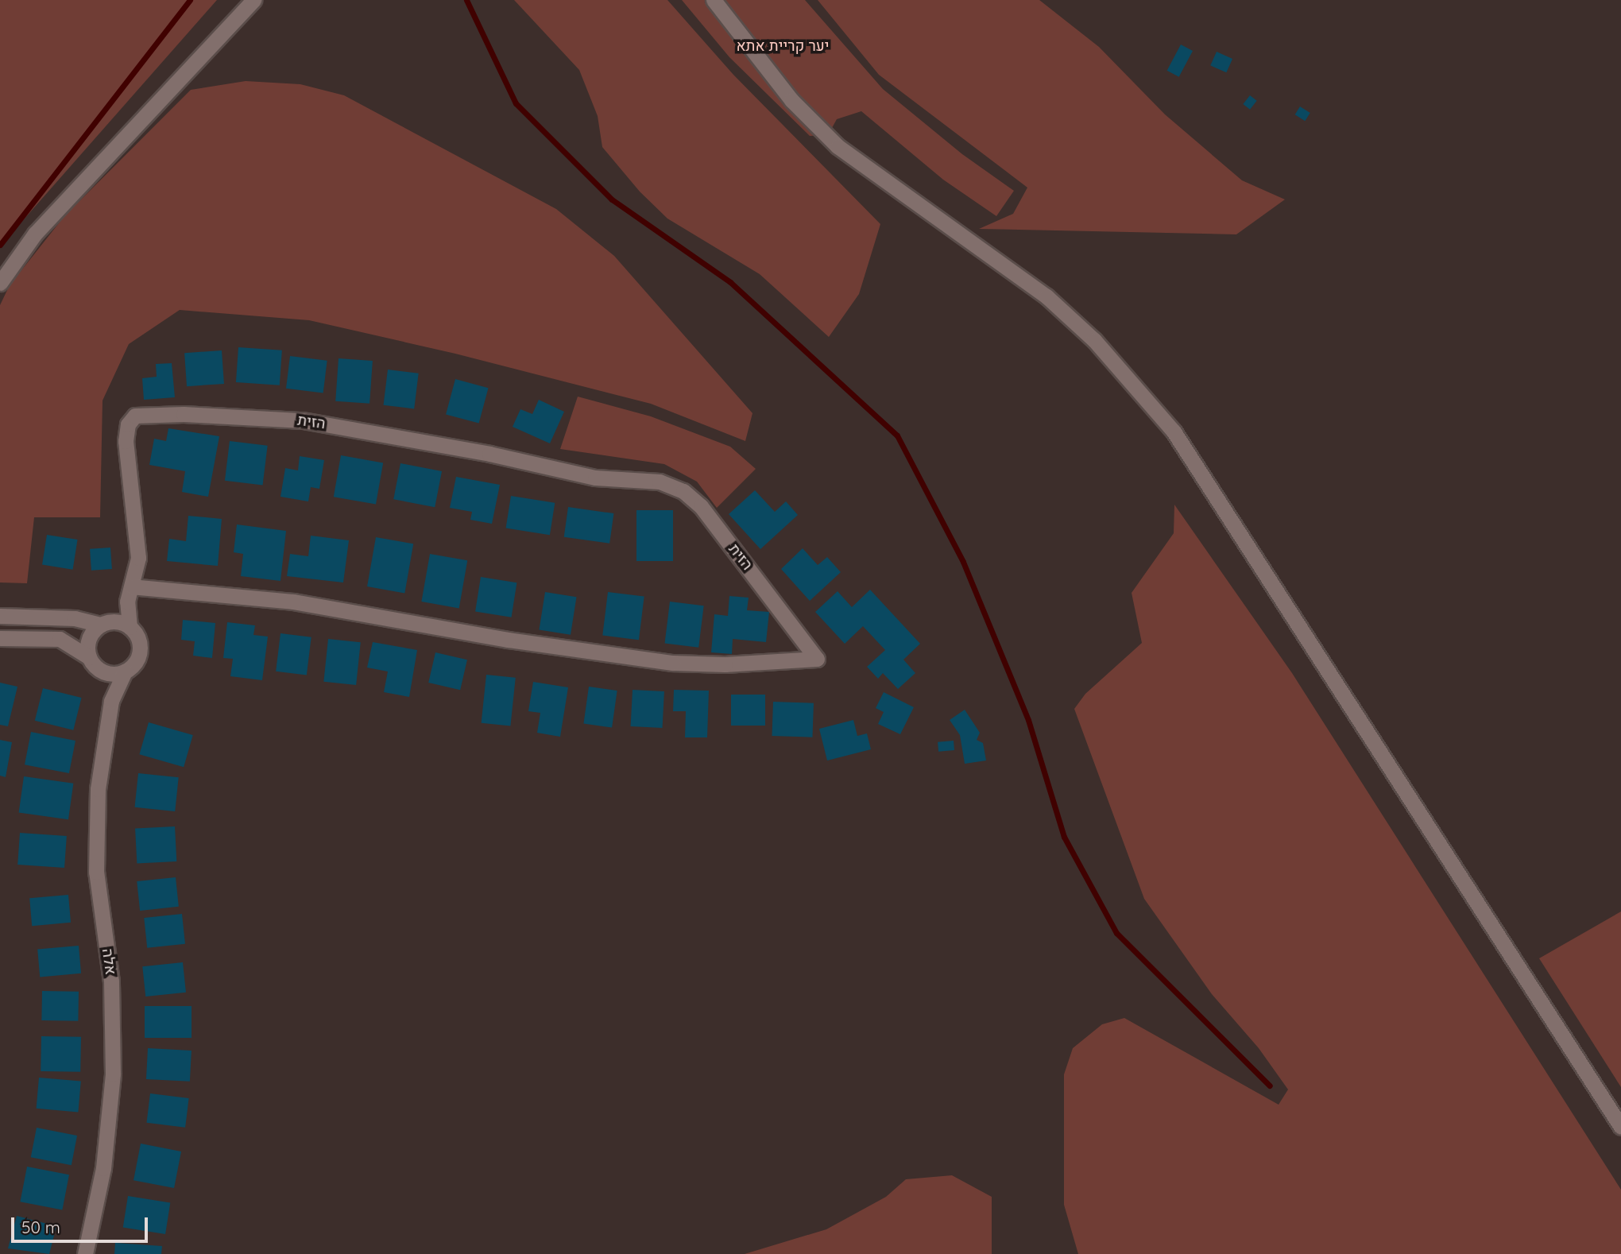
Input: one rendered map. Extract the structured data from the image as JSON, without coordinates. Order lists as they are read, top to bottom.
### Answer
{
  "streets": {
    "street": ["הזית", "אלה"]
  },
  "crossings": [
    ["הזית", "אלה"]
  ],
  "parks": ["יער קריית אתא"],
  "scale_bar": "50 m"
}
